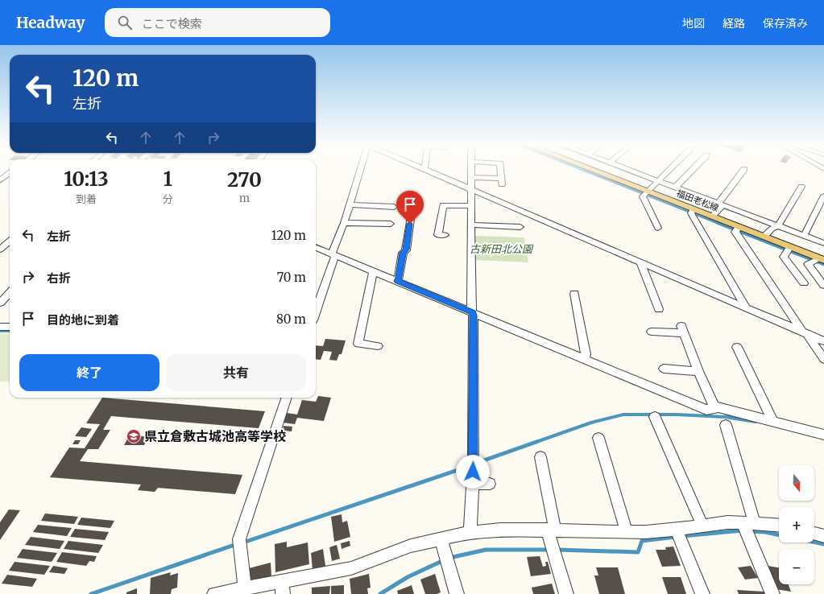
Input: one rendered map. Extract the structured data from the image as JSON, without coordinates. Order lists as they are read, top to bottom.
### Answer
{
  "streets": {
    "main road": ["福田老松線"]
  },
  "parks": ["古新田北公園"],
  "places": {
    "school or university": ["県立倉敷古城池高等学校"]
  },
  "north": "bottom",
  "page": {
    "header": "Headway",
    "search": "ここで検索",
    "nav": ["地図", "経路", "保存済み"],
    "turn": ["120 m", "左折"],
    "eta": [
      "10:13",
      "到着",
      "1",
      "分",
      "270",
      "m"
    ],
    "list": [
      {
        "name": "左折",
        "value": "120 m"
      },
      {
        "name": "右折",
        "value": "70 m"
      },
      {
        "name": "目的地に到着",
        "value": "80 m"
      }
    ],
    "buttons": ["終了", "共有"],
    "map_buttons": ["+", "−"]
  }
}
